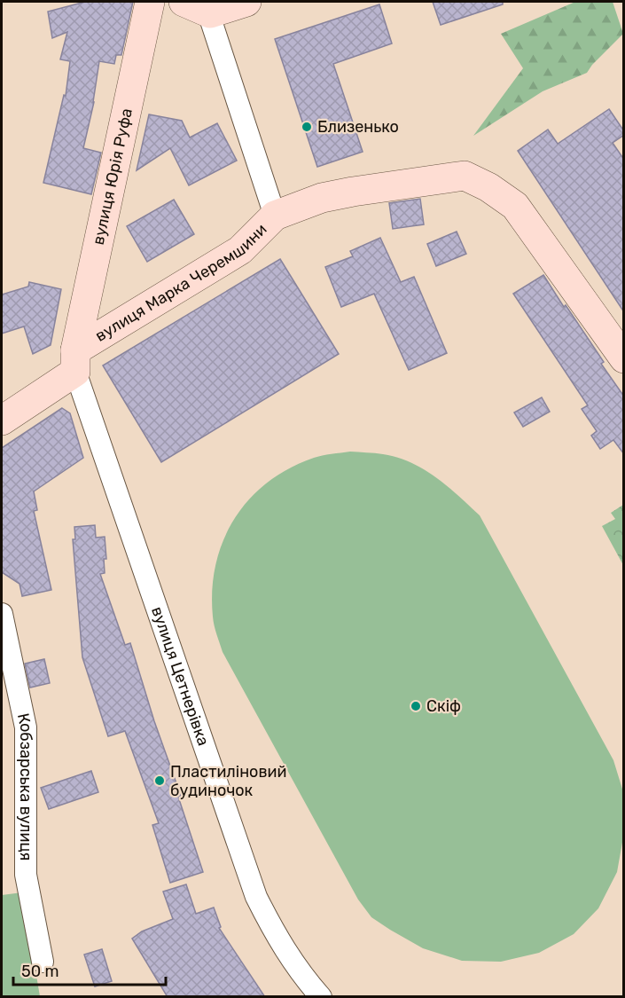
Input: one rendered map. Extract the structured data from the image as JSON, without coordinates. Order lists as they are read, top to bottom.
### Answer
{
  "streets": {
    "street": [
      "вулиця Юрія Руфа",
      "вулиця Марка Черемшини",
      "вулиця Цетнерівка",
      "Кобзарська вулиця"
    ]
  },
  "crossings": [
    ["вулиця Юрія Руфа", "вулиця Марка Черемшини"],
    ["вулиця Юрія Руфа", "вулиця Цетнерівка"],
    ["вулиця Марка Черемшини", "вулиця Цетнерівка"]
  ],
  "places": ["Близенько", "Скіф", "Пластиліновий будиночок"],
  "scale_bar": "50 m"
}
